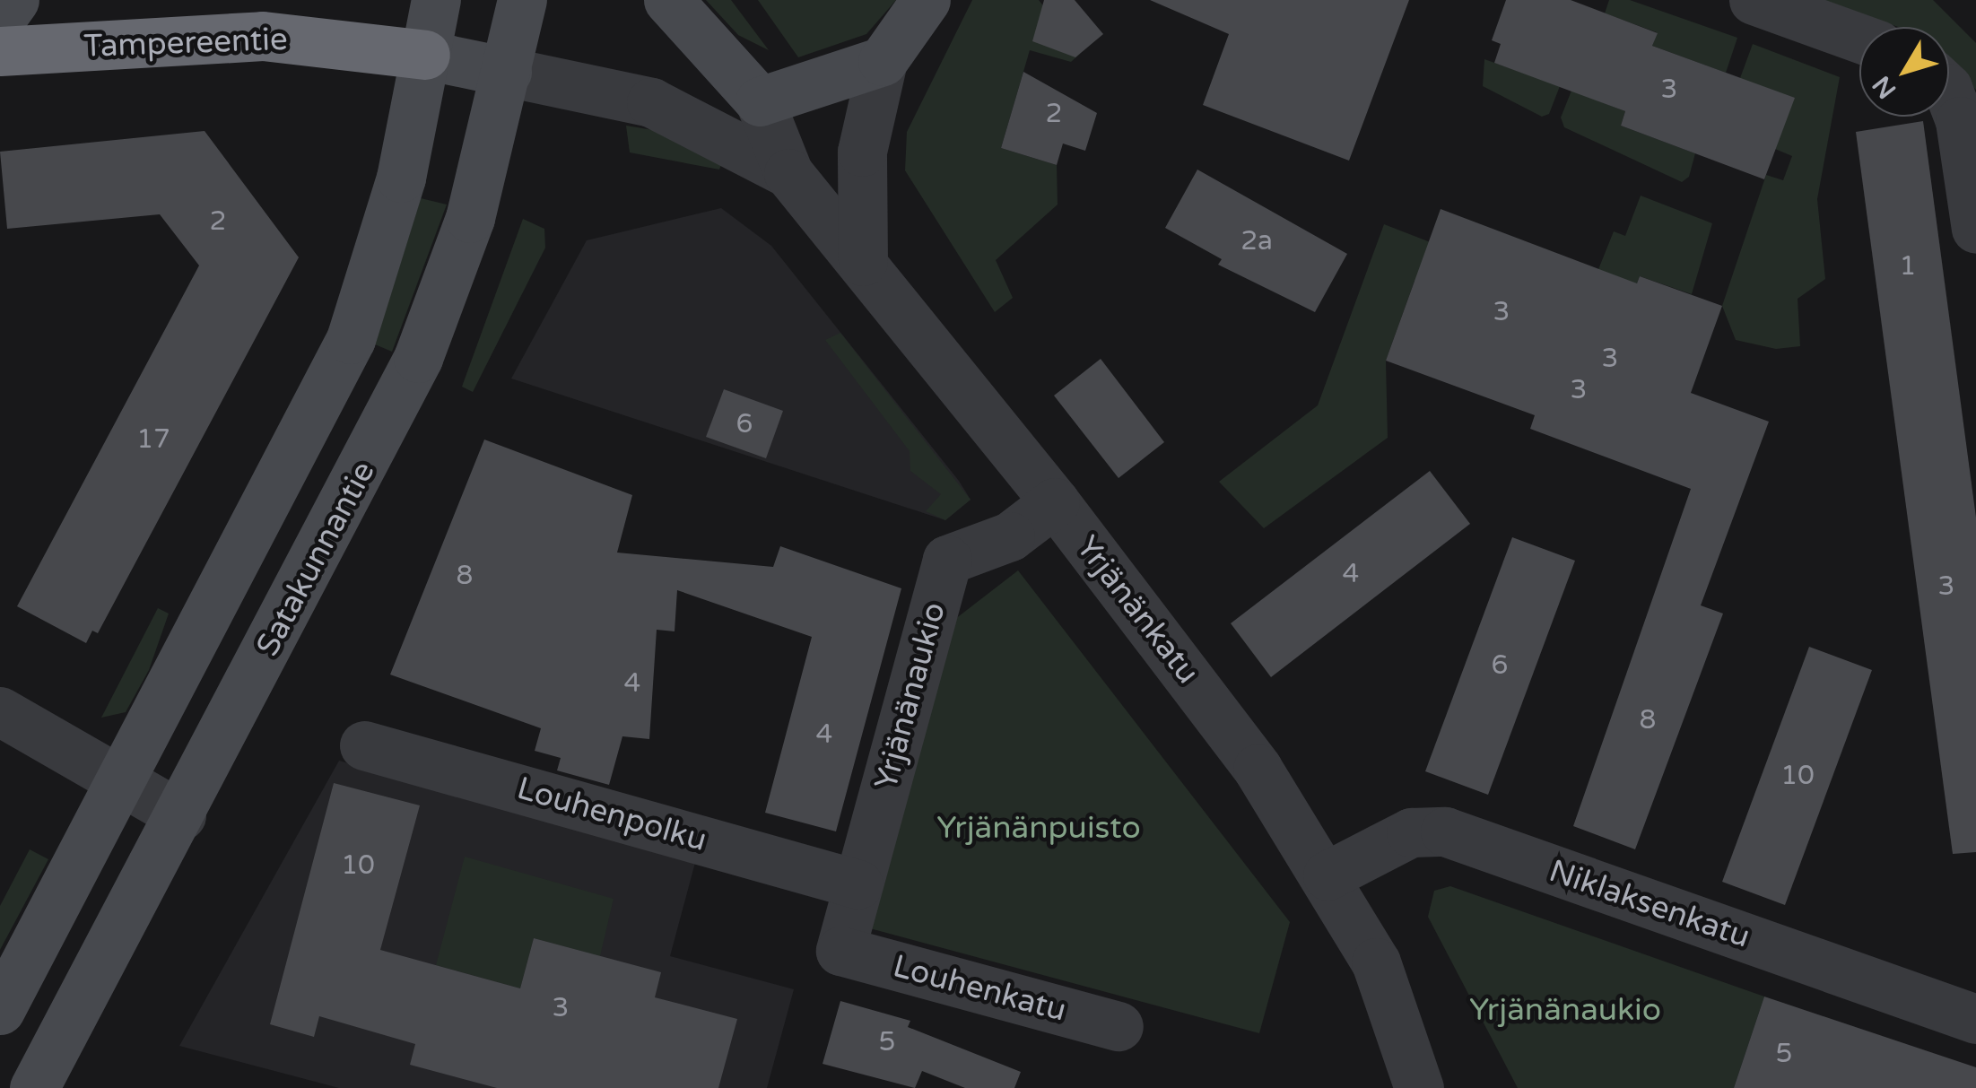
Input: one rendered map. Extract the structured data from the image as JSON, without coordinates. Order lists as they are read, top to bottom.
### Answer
{
  "streets": {
    "highway": ["Tampereentie"],
    "main road": ["Satakunnantie", "Yrjänänkatu"],
    "street": [
      "Yrjänänaukio",
      "Louhenpolku",
      "Niklaksenkatu",
      "Louhenkatu"
    ]
  },
  "crossings": [
    ["Satakunnantie", "Yrjänänkatu"],
    ["Yrjänänkatu", "Yrjänänaukio"],
    ["Yrjänänkatu", "Niklaksenkatu"],
    ["Yrjänänaukio", "Louhenpolku"],
    ["Yrjänänaukio", "Louhenkatu"]
  ],
  "parks": ["Yrjänänpuisto", "Yrjänänaukio"],
  "house_numbers": [
    "3",
    "2",
    "2",
    "2a",
    "1",
    "3",
    "3",
    "3",
    "6",
    "17",
    "4",
    "8",
    "3",
    "6",
    "4",
    "8",
    "4",
    "10",
    "10",
    "3",
    "5",
    "5"
  ],
  "north": "bottom left"
}
